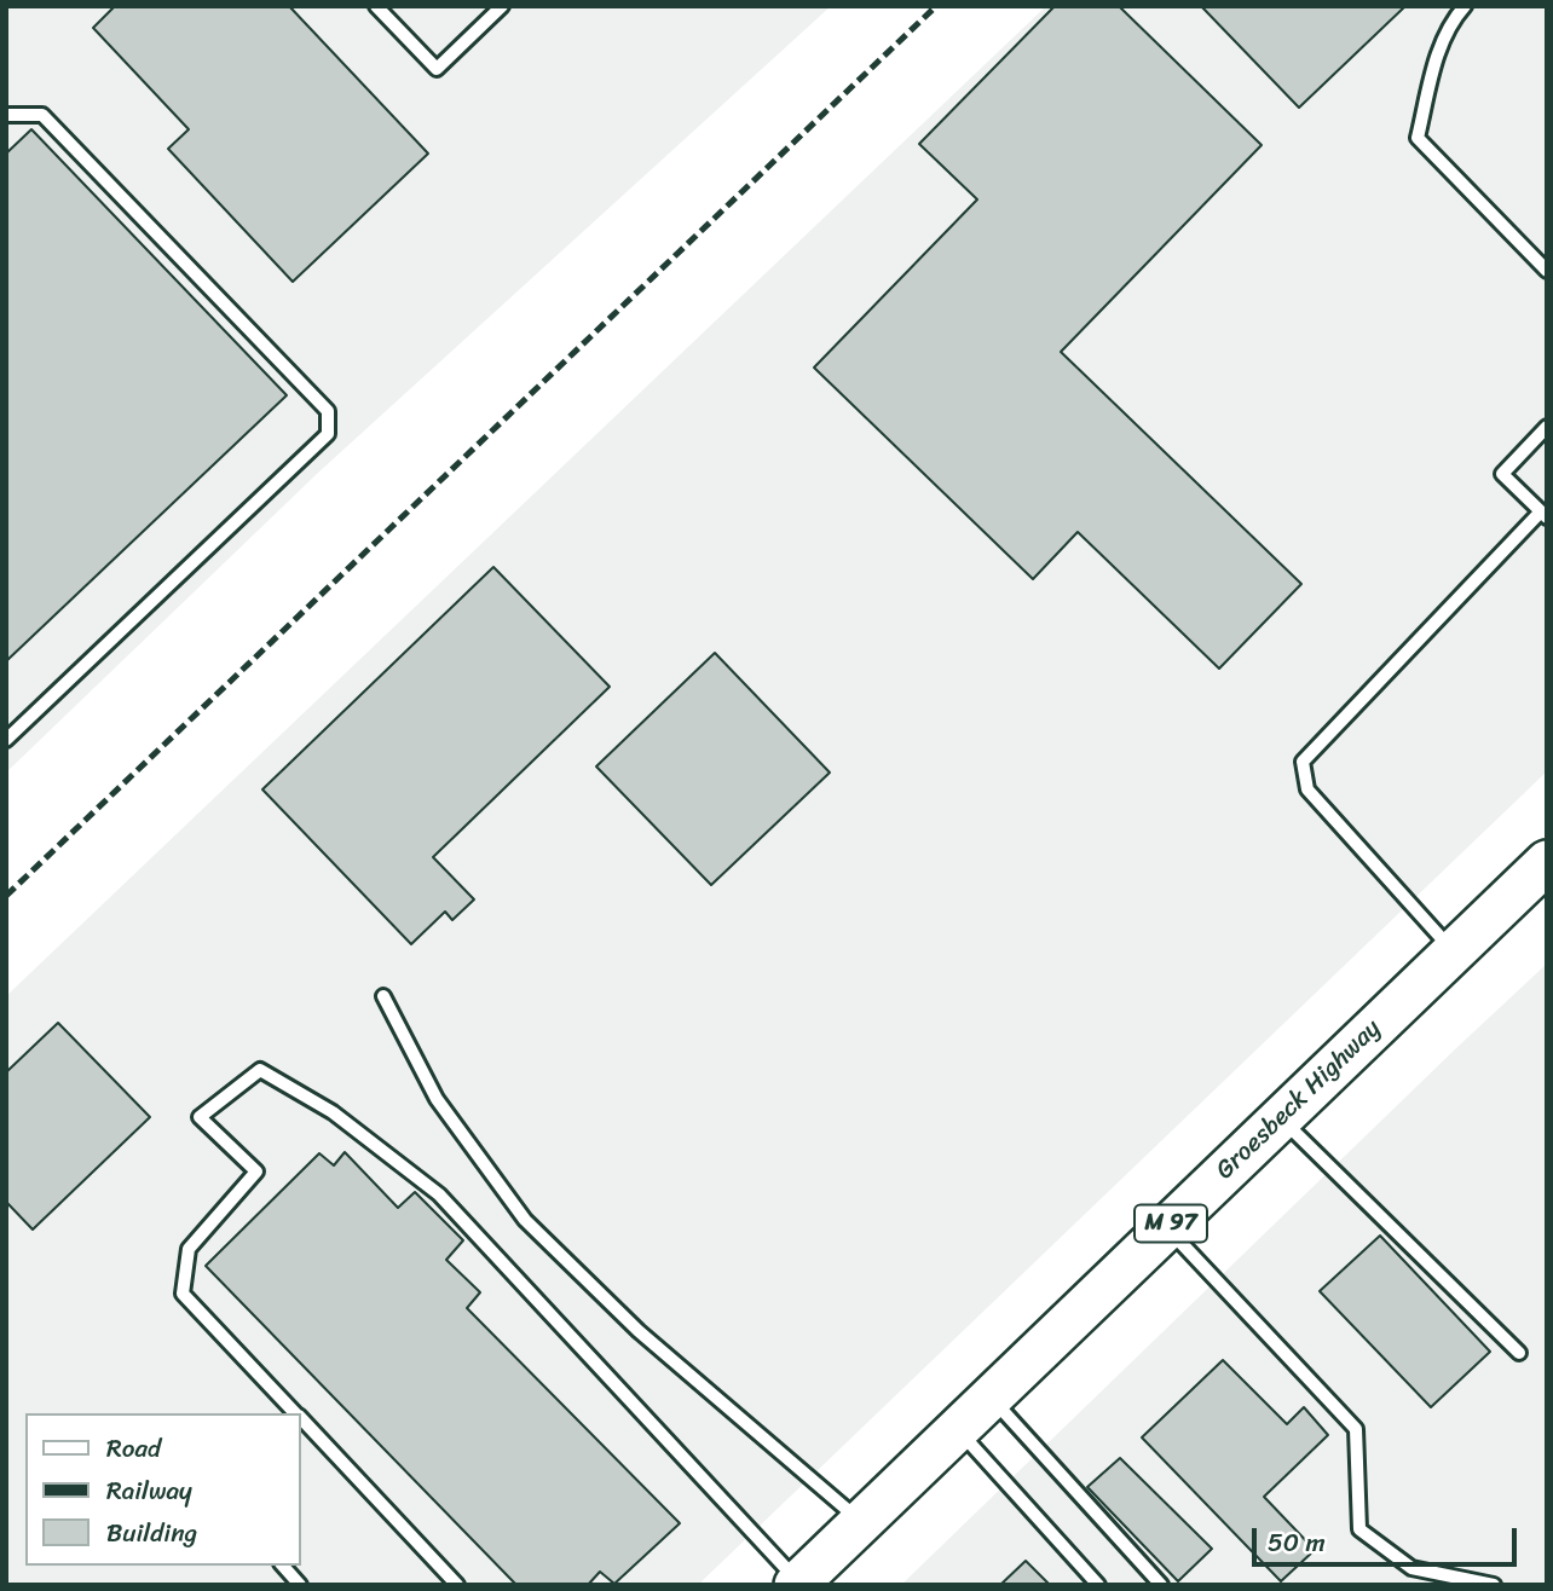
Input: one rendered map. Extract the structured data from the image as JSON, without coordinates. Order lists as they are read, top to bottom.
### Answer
{
  "streets": {
    "main road": ["Groesbeck Highway", "M 97"]
  },
  "legend": ["Road", "Railway", "Building"],
  "scale_bar": "50 m"
}
